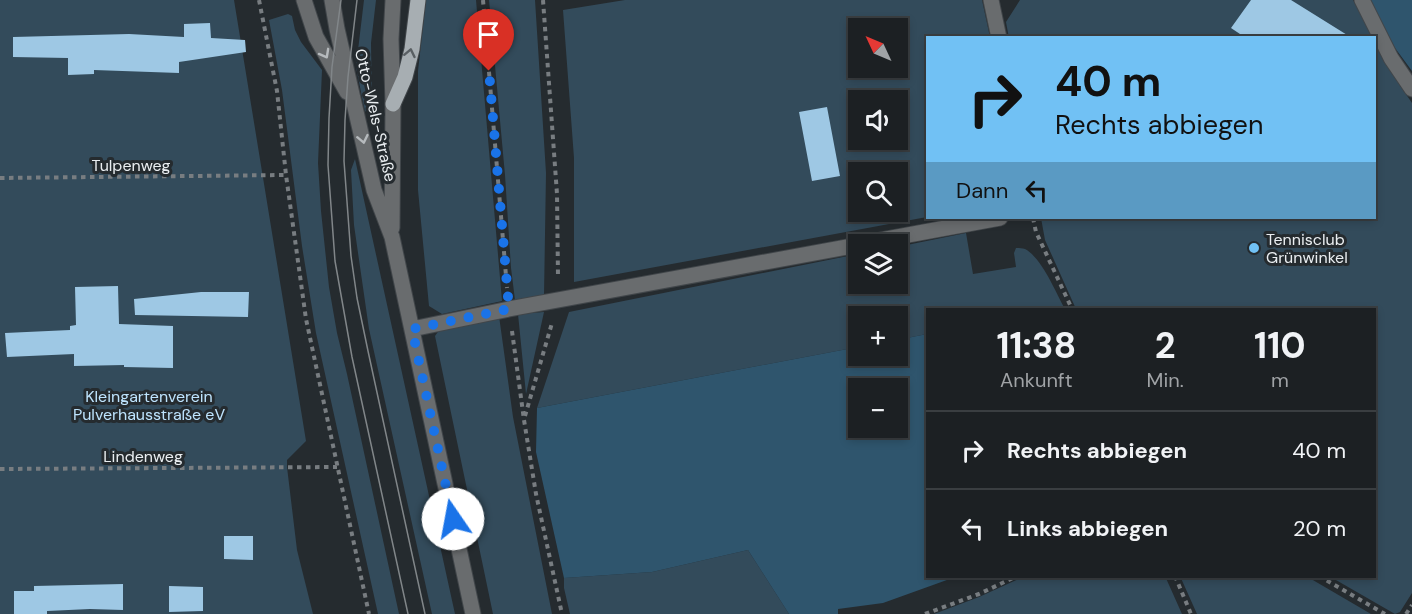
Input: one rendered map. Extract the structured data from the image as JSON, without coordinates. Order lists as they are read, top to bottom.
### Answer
{
  "streets": {
    "street": ["Otto-Wels-Straße"],
    "path": ["Tulpenweg", "Lindenweg"]
  },
  "parks": ["Kleingartenverein Pulverhausstraße eV"],
  "places": ["Tennisclub Grünwinkel"],
  "north": "top left",
  "page": {
    "map_buttons": ["+", "−"],
    "turn": ["40 m", "Rechts abbiegen"],
    "then": "Dann",
    "eta": [
      "11:38",
      "Ankunft",
      "2",
      "Min.",
      "110",
      "m"
    ],
    "list": [
      {
        "name": "Rechts abbiegen",
        "value": "40 m"
      },
      {
        "name": "Links abbiegen",
        "value": "20 m"
      }
    ]
  }
}
